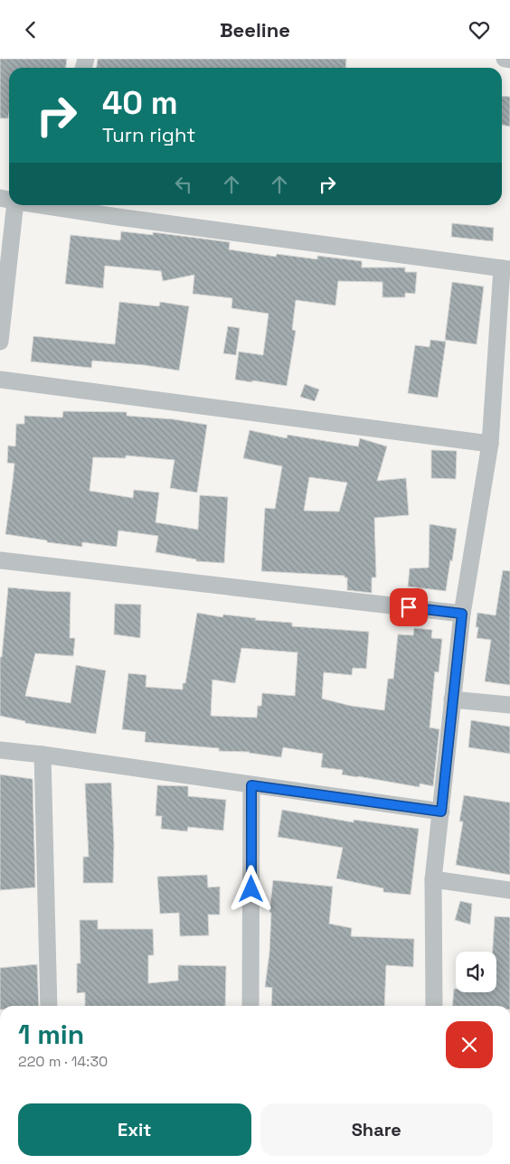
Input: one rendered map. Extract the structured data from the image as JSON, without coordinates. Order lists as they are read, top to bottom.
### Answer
{
  "page": {
    "header": "Beeline",
    "turn": ["40 m", "Turn right"],
    "heading": ["1 min", "220 m · 14:30"],
    "buttons": ["Exit", "Share"]
  }
}
